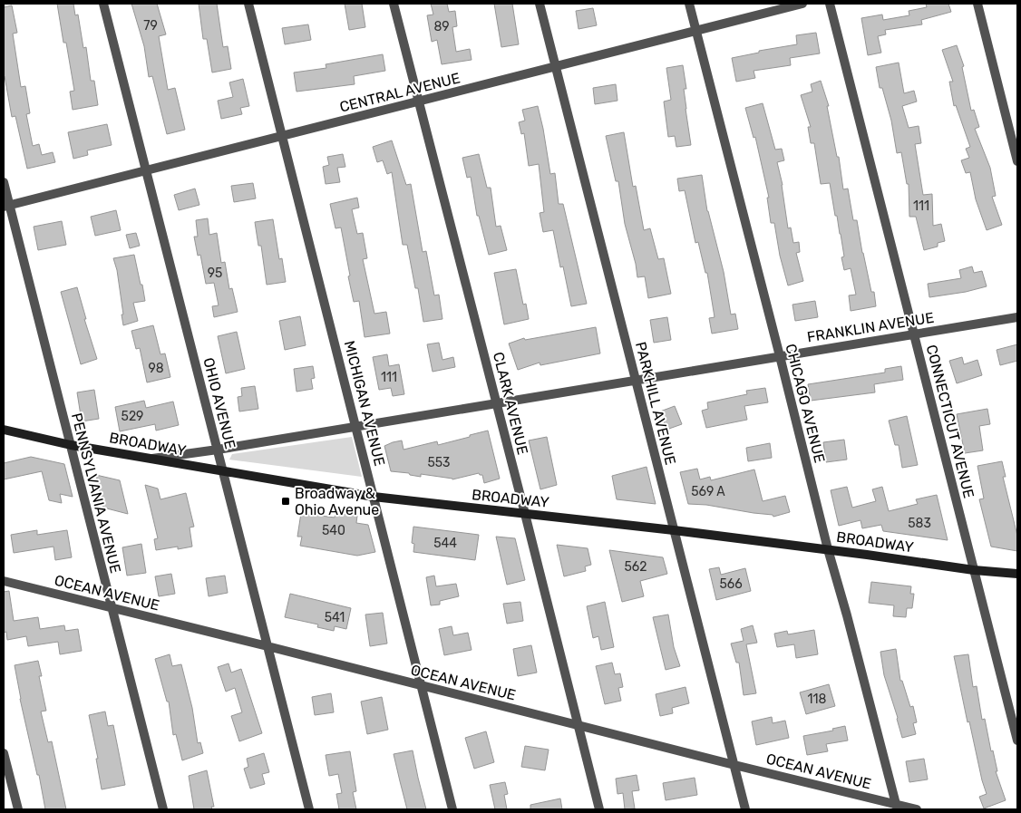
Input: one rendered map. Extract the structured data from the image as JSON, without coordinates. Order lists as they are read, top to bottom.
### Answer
{
  "streets": {
    "main road": ["BROADWAY"],
    "street": [
      "CENTRAL AVENUE",
      "FRANKLIN AVENUE",
      "OHIO AVENUE",
      "MICHIGAN AVENUE",
      "CLARK AVENUE",
      "PARKHILL AVENUE",
      "CHICAGO AVENUE",
      "CONNECTICUT AVENUE",
      "PENNSYLVANIA AVENUE",
      "OCEAN AVENUE"
    ]
  },
  "crossings": [
    ["CENTRAL AVENUE", "OHIO AVENUE"],
    ["CENTRAL AVENUE", "MICHIGAN AVENUE"],
    ["CENTRAL AVENUE", "CLARK AVENUE"],
    ["CENTRAL AVENUE", "PARKHILL AVENUE"],
    ["CENTRAL AVENUE", "CHICAGO AVENUE"],
    ["CENTRAL AVENUE", "PENNSYLVANIA AVENUE"],
    ["FRANKLIN AVENUE", "OHIO AVENUE"],
    ["FRANKLIN AVENUE", "MICHIGAN AVENUE"],
    ["FRANKLIN AVENUE", "CLARK AVENUE"],
    ["FRANKLIN AVENUE", "PARKHILL AVENUE"],
    ["FRANKLIN AVENUE", "CHICAGO AVENUE"],
    ["FRANKLIN AVENUE", "CONNECTICUT AVENUE"],
    ["FRANKLIN AVENUE", "BROADWAY"],
    ["OHIO AVENUE", "BROADWAY"],
    ["OHIO AVENUE", "OCEAN AVENUE"],
    ["MICHIGAN AVENUE", "BROADWAY"],
    ["MICHIGAN AVENUE", "OCEAN AVENUE"],
    ["CLARK AVENUE", "BROADWAY"],
    ["CLARK AVENUE", "OCEAN AVENUE"],
    ["PARKHILL AVENUE", "BROADWAY"],
    ["PARKHILL AVENUE", "OCEAN AVENUE"],
    ["CHICAGO AVENUE", "BROADWAY"],
    ["CHICAGO AVENUE", "OCEAN AVENUE"],
    ["CONNECTICUT AVENUE", "BROADWAY"],
    ["BROADWAY", "PENNSYLVANIA AVENUE"],
    ["PENNSYLVANIA AVENUE", "OCEAN AVENUE"]
  ],
  "places": {
    "transit": ["Broadway & Ohio Avenue"]
  },
  "house_numbers": [
    "79",
    "89",
    "111",
    "95",
    "98",
    "111",
    "529",
    "553",
    "569 A",
    "583",
    "540",
    "544",
    "562",
    "566",
    "541",
    "118"
  ]
}
